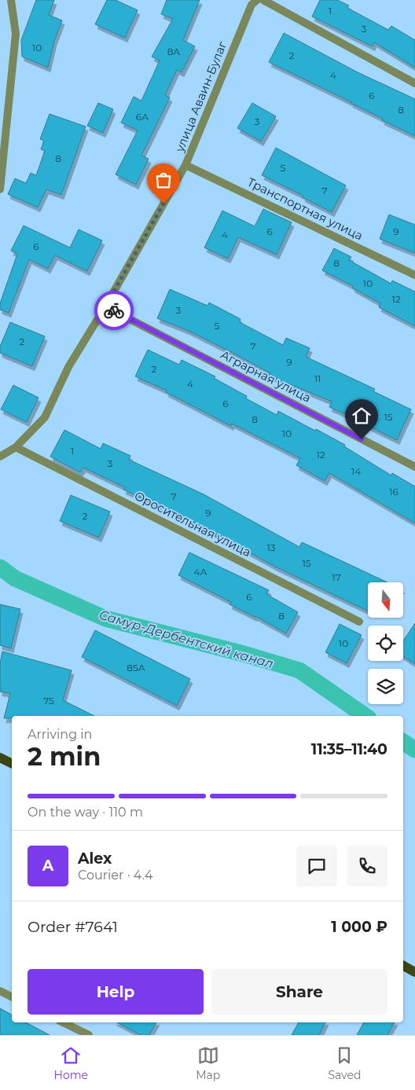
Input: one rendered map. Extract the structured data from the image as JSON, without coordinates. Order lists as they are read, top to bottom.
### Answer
{
  "streets": {
    "street": [
      "улица Аваин-Булаг",
      "Транспортная улица",
      "Аграрная улица",
      "Оросительная улица"
    ]
  },
  "crossings": [
    ["улица Аваин-Булаг", "Транспортная улица"],
    ["улица Аваин-Булаг", "Аграрная улица"],
    ["улица Аваин-Булаг", "Оросительная улица"]
  ],
  "water": ["Самур-Дербентский канал"],
  "house_numbers": [
    "1",
    "3",
    "10",
    "8А",
    "2",
    "4",
    "6",
    "8",
    "6А",
    "3",
    "8",
    "5",
    "7",
    "6",
    "9",
    "4",
    "6",
    "8",
    "10",
    "12",
    "3",
    "5",
    "2",
    "7",
    "9",
    "2",
    "11",
    "4",
    "6",
    "15",
    "8",
    "10",
    "1",
    "12",
    "3",
    "14",
    "16",
    "7",
    "9",
    "2",
    "13",
    "15",
    "4А",
    "17",
    "6",
    "8",
    "10",
    "85А",
    "75"
  ],
  "north": "bottom",
  "page": {
    "heading": ["2 min", "Arriving in", "11:35–11:40"],
    "panel": [
      "Alex",
      "Courier · 4.4",
      "Order #7641",
      "1 000 ₽"
    ],
    "bar": "On the way · 110 m",
    "round": "A",
    "buttons": ["Help", "Share"],
    "tabs": ["Home", "Map", "Saved"]
  }
}
